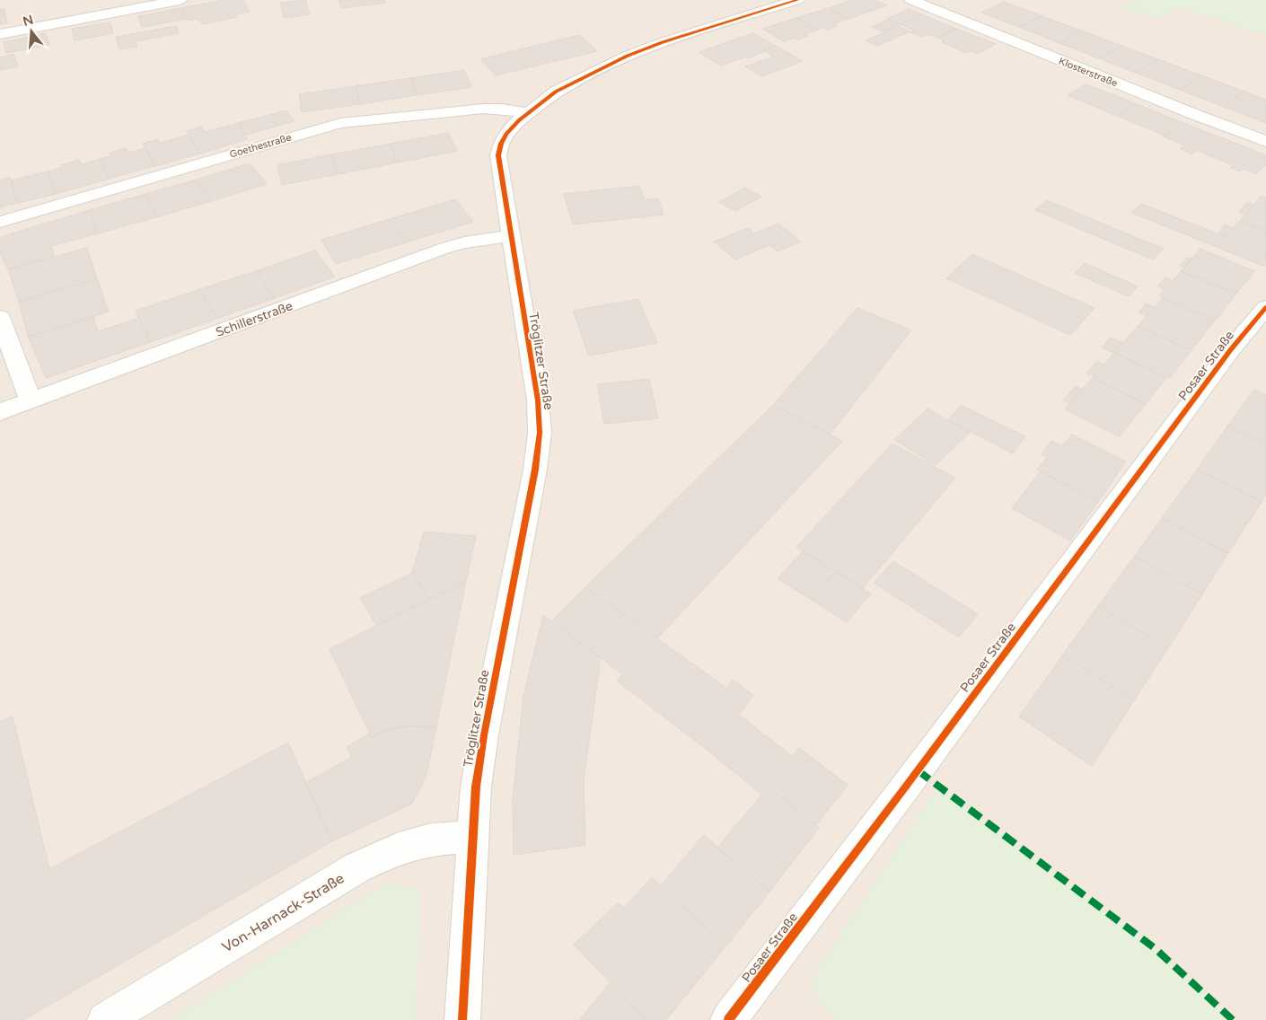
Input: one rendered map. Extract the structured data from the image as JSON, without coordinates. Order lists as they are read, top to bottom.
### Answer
{
  "streets": {
    "street": [
      "Klosterstraße",
      "Goethestraße",
      "Schillerstraße",
      "Tröglitzer Straße",
      "Posaer Straße",
      "Von-Harnack-Straße"
    ]
  },
  "crossings": [
    ["Goethestraße", "Tröglitzer Straße"],
    ["Schillerstraße", "Tröglitzer Straße"],
    ["Tröglitzer Straße", "Von-Harnack-Straße"]
  ],
  "north": "top"
}
